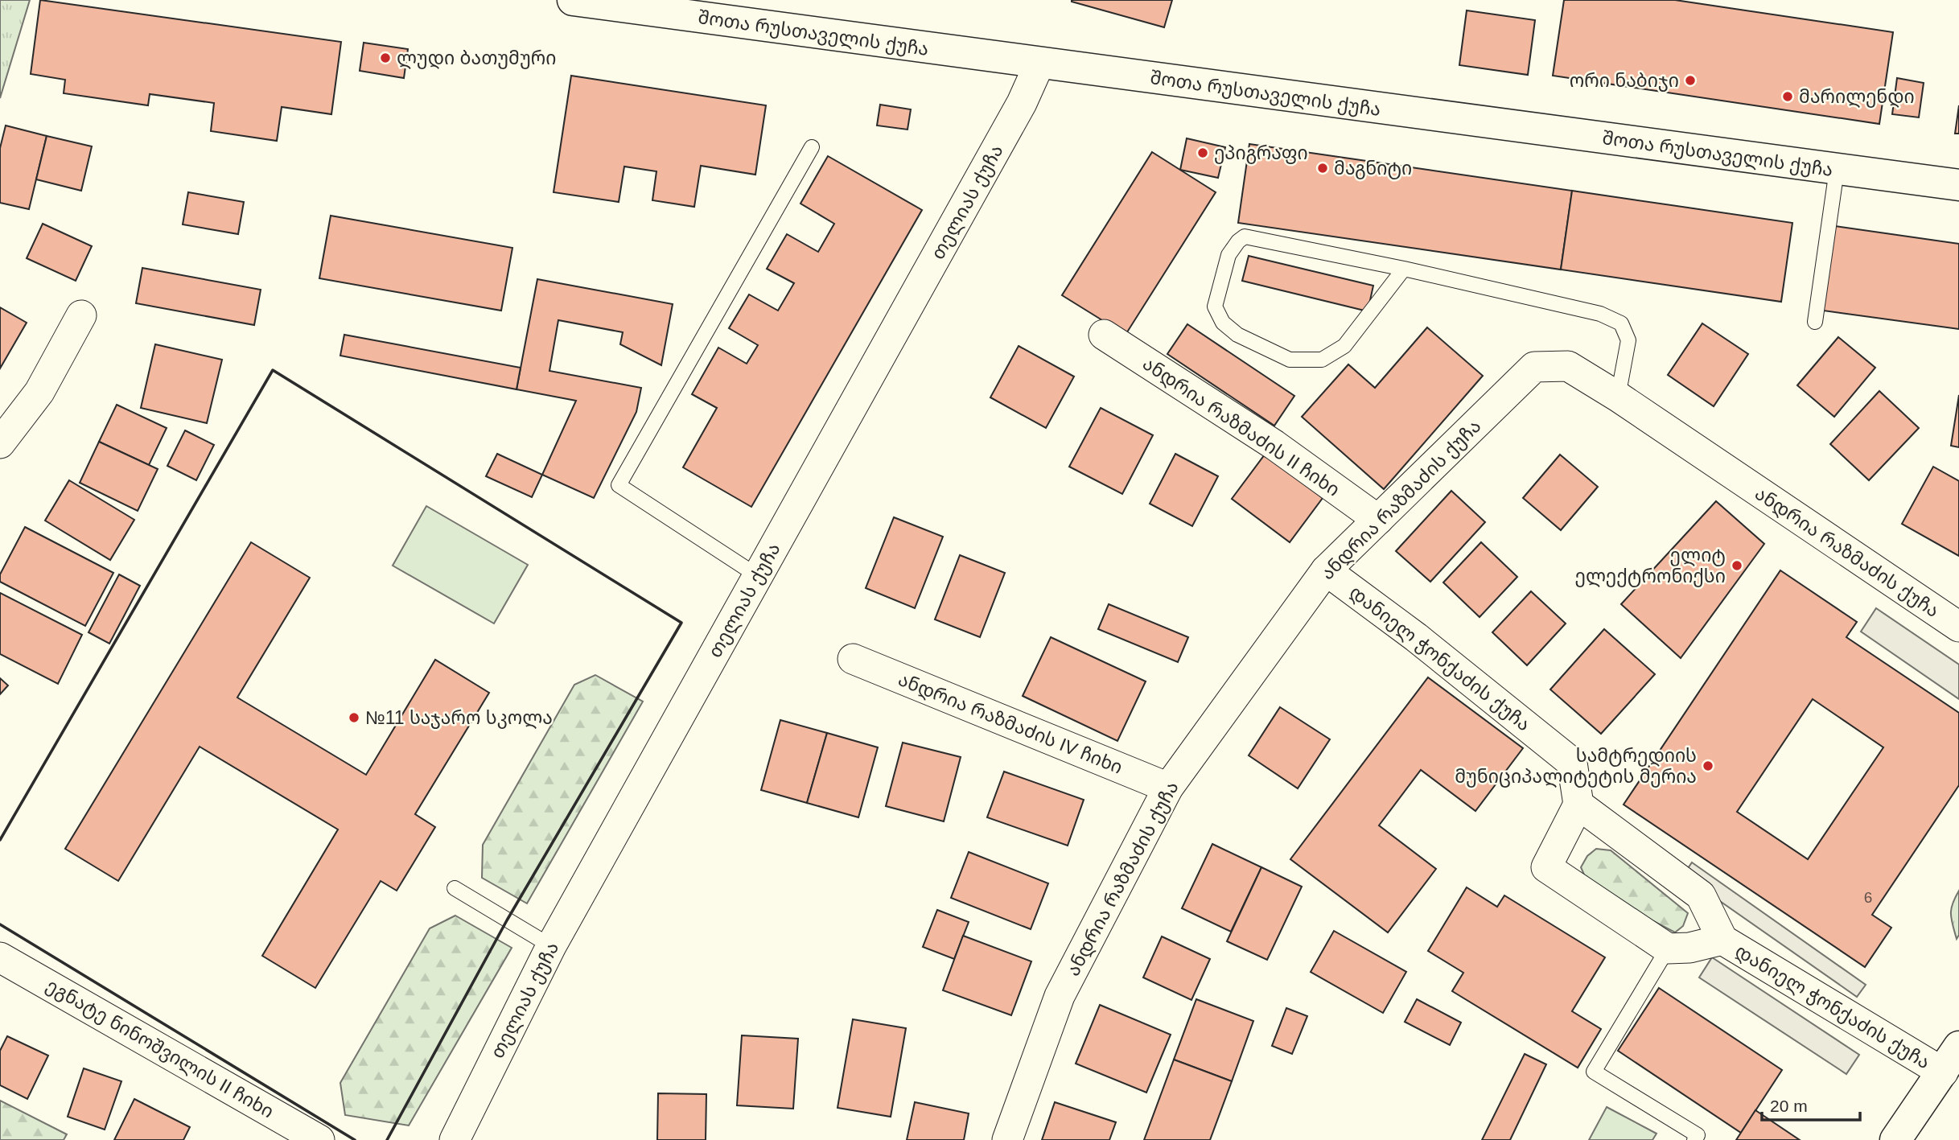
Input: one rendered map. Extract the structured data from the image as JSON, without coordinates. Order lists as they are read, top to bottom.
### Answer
{
  "streets": {
    "main road": ["შოთა რუსთაველის ქუჩა"],
    "street": [
      "თელიას ქუჩა",
      "ანდრია რაზმაძის II ჩიხი",
      "ანდრია რაზმაძის ქუჩა",
      "დანიელ ჭონქაძის ქუჩა",
      "ანდრია რაზმაძის IV ჩიხი",
      "ეგნატე ნინოშვილის II ჩიხი"
    ]
  },
  "crossings": [
    ["შოთა რუსთაველის ქუჩა", "თელიას ქუჩა"],
    ["ანდრია რაზმაძის II ჩიხი", "ანდრია რაზმაძის ქუჩა"],
    ["ანდრია რაზმაძის ქუჩა", "დანიელ ჭონქაძის ქუჩა"],
    ["ანდრია რაზმაძის ქუჩა", "ანდრია რაზმაძის IV ჩიხი"]
  ],
  "places": [
    "ლუდი ბათუმური",
    "ორი ნაბიჯი",
    "მარილენდი",
    "ეპიგრაფი",
    "მაგნიტი",
    "ელიტ ელექტრონიქსი",
    "№11 საჯარო სკოლა",
    "სამტრედიის მუნიციპალიტეტის მერია"
  ],
  "house_numbers": ["6"],
  "scale_bar": "20 m"
}
